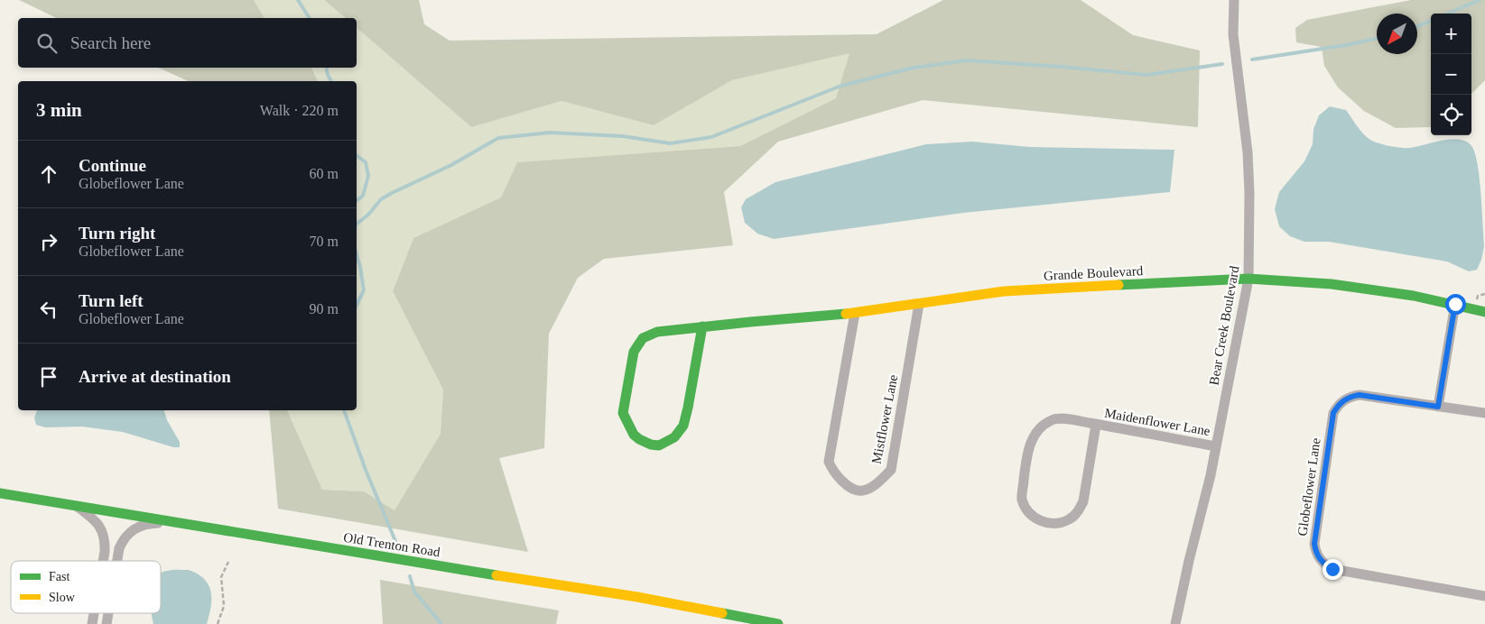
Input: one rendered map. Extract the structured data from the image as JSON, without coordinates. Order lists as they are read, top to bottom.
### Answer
{
  "streets": {
    "street": [
      "Grande Boulevard",
      "Bear Creek Boulevard",
      "Mistflower Lane",
      "Maidenflower Lane",
      "Globeflower Lane",
      "Old Trenton Road"
    ]
  },
  "crossings": [
    ["Grande Boulevard", "Bear Creek Boulevard"],
    ["Grande Boulevard", "Mistflower Lane"],
    ["Bear Creek Boulevard", "Maidenflower Lane"]
  ],
  "legend": ["Fast", "Slow"],
  "north": "bottom left",
  "page": {
    "map_buttons": ["+", "−"],
    "search": "Search here",
    "heading": ["3 min", "Walk · 220 m"],
    "list": [
      ["Continue", "Globeflower Lane", "60 m"],
      ["Turn right", "Globeflower Lane", "70 m"],
      ["Turn left", "Globeflower Lane", "90 m"],
      "Arrive at destination"
    ]
  }
}
